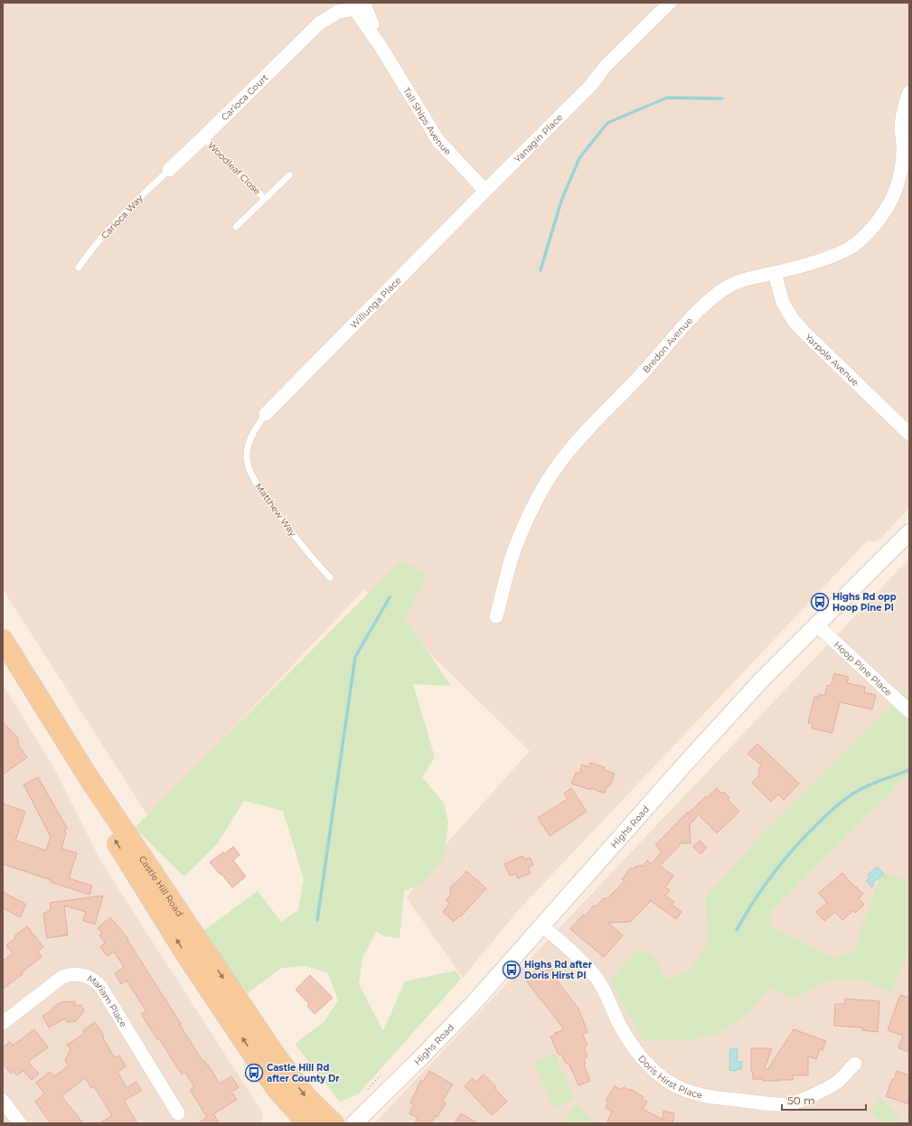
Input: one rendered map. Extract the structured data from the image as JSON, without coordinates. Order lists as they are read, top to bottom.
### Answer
{
  "streets": {
    "main road": ["Castle Hill Road"],
    "street": [
      "Carioca Court",
      "Tall Ships Avenue",
      "Yanagin Place",
      "Willunga Place",
      "Bredon Avenue",
      "Yarpole Avenue",
      "Hoop Pine Place",
      "Highs Road",
      "Mariam Place",
      "Doris Hirst Place"
    ],
    "lane": ["Woodleaf Close", "Carioca Way", "Matthew Way"]
  },
  "crossings": [
    ["Carioca Court", "Tall Ships Avenue"],
    ["Carioca Court", "Woodleaf Close"],
    ["Carioca Court", "Carioca Way"],
    ["Tall Ships Avenue", "Yanagin Place"],
    ["Tall Ships Avenue", "Willunga Place"],
    ["Yanagin Place", "Willunga Place"],
    ["Willunga Place", "Matthew Way"],
    ["Bredon Avenue", "Yarpole Avenue"],
    ["Hoop Pine Place", "Highs Road"],
    ["Highs Road", "Doris Hirst Place"]
  ],
  "places": {
    "bus stop": ["Highs Rd opp Hoop Pine Pl", "Highs Rd after Doris Hirst Pl", "Castle Hill Rd after County Dr"]
  },
  "scale_bar": "50 m"
}
